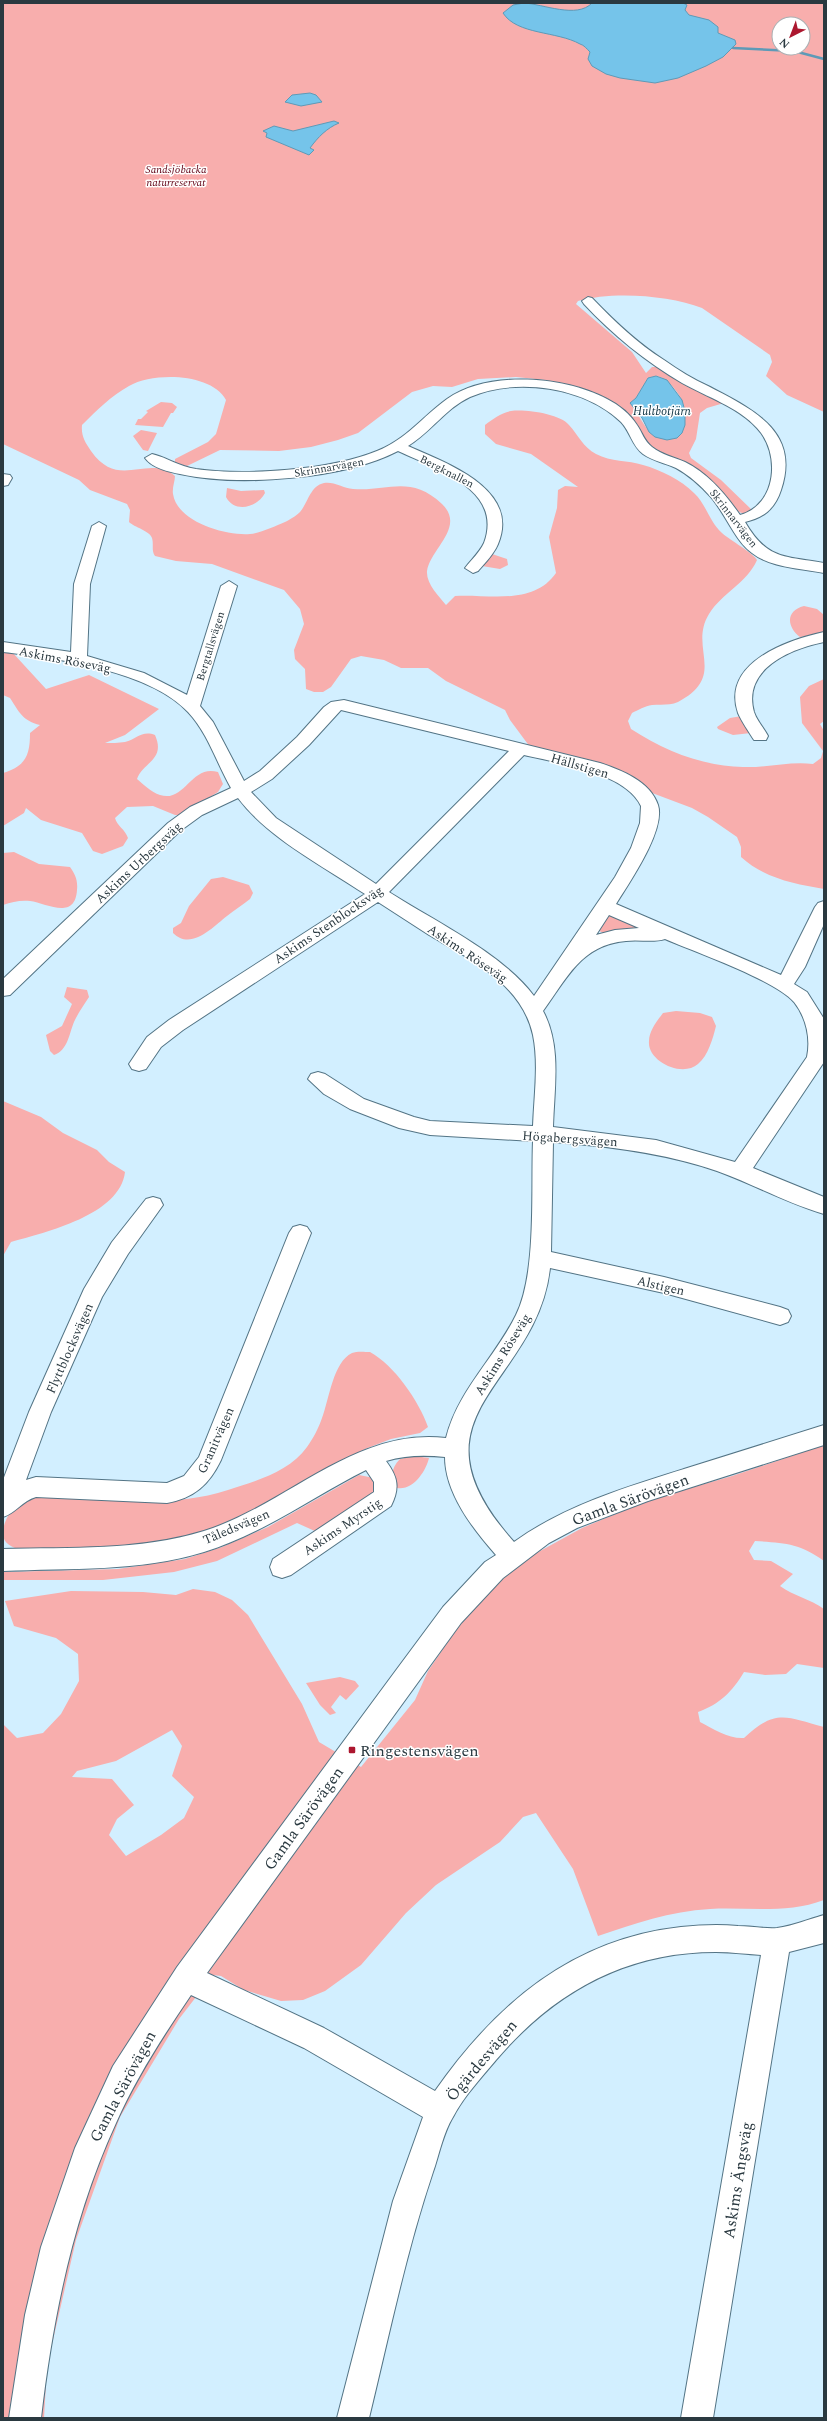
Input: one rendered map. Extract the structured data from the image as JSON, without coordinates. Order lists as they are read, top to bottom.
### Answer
{
  "streets": {
    "street": [
      "Skrinnarvägen",
      "Bergknallen",
      "Bergtallsvägen",
      "Askims Röseväg",
      "Hällstigen",
      "Askims Urbergsväg",
      "Askims Stenblocksväg",
      "Högabergsvägen",
      "Alstigen",
      "Flyttblocksvägen",
      "Granitvägen",
      "Gamla Särövägen",
      "Tåledsvägen",
      "Askims Myrstig",
      "Ögärdesvägen",
      "Askims Ängsväg"
    ]
  },
  "crossings": [
    ["Skrinnarvägen", "Bergknallen"],
    ["Bergtallsvägen", "Askims Röseväg"],
    ["Askims Röseväg", "Hällstigen"],
    ["Askims Röseväg", "Askims Urbergsväg"],
    ["Askims Röseväg", "Askims Stenblocksväg"],
    ["Askims Röseväg", "Högabergsvägen"],
    ["Askims Röseväg", "Alstigen"],
    ["Askims Röseväg", "Gamla Särövägen"],
    ["Askims Röseväg", "Tåledsvägen"],
    ["Hällstigen", "Askims Urbergsväg"],
    ["Hällstigen", "Askims Stenblocksväg"],
    ["Flyttblocksvägen", "Granitvägen"],
    ["Tåledsvägen", "Askims Myrstig"],
    ["Ögärdesvägen", "Askims Ängsväg"]
  ],
  "water": ["Hultbotjärn"],
  "parks": ["Sandsjöbacka naturreservat"],
  "places": {
    "transit": ["Ringestensvägen"]
  },
  "north": "bottom left"
}
